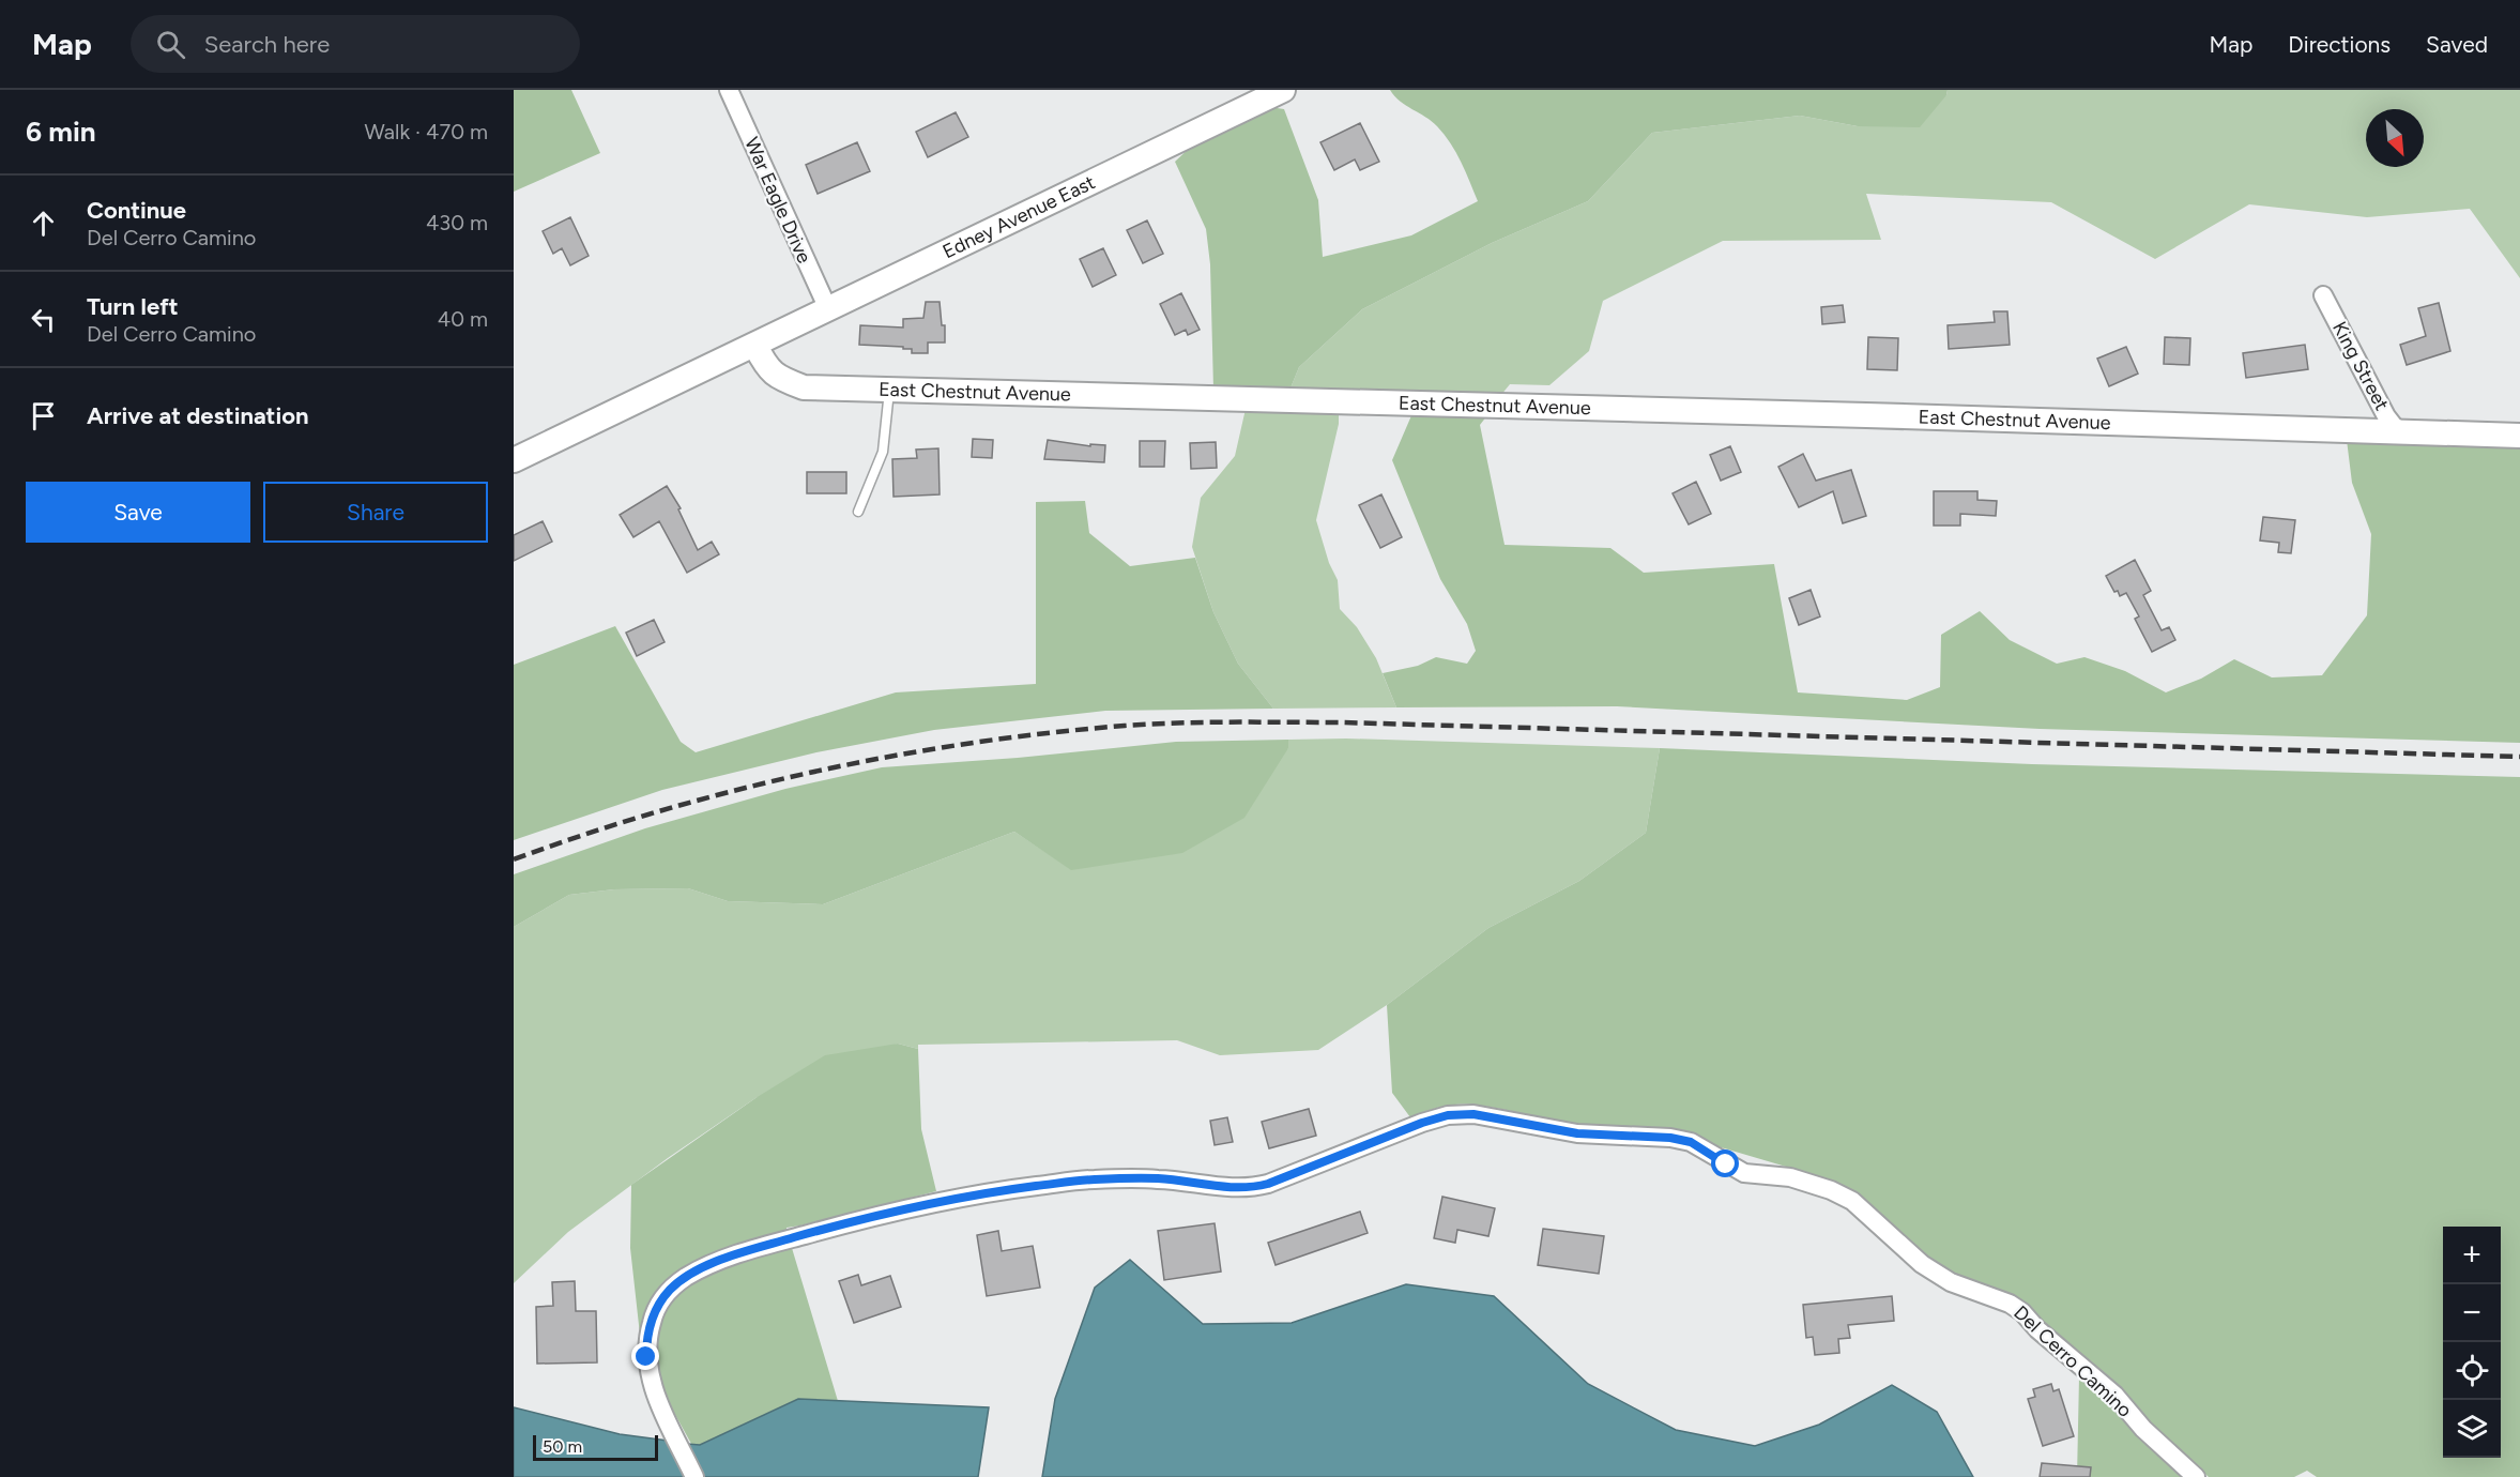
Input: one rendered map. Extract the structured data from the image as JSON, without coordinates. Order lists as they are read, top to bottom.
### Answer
{
  "streets": {
    "street": [
      "War Eagle Drive",
      "Edney Avenue East",
      "King Street",
      "East Chestnut Avenue",
      "Del Cerro Camino"
    ]
  },
  "crossings": [
    ["War Eagle Drive", "Edney Avenue East"],
    ["Edney Avenue East", "East Chestnut Avenue"],
    ["King Street", "East Chestnut Avenue"]
  ],
  "scale_bar": "50 m",
  "north": "bottom right",
  "page": {
    "header": "Map",
    "search": "Search here",
    "nav": ["Map", "Directions", "Saved"],
    "heading": ["6 min", "Walk · 470 m"],
    "list": [
      ["Continue", "Del Cerro Camino", "430 m"],
      ["Turn left", "Del Cerro Camino", "40 m"],
      "Arrive at destination"
    ],
    "buttons": ["Save", "Share"],
    "map_buttons": ["+", "−"],
    "scale": "50 m"
  }
}
